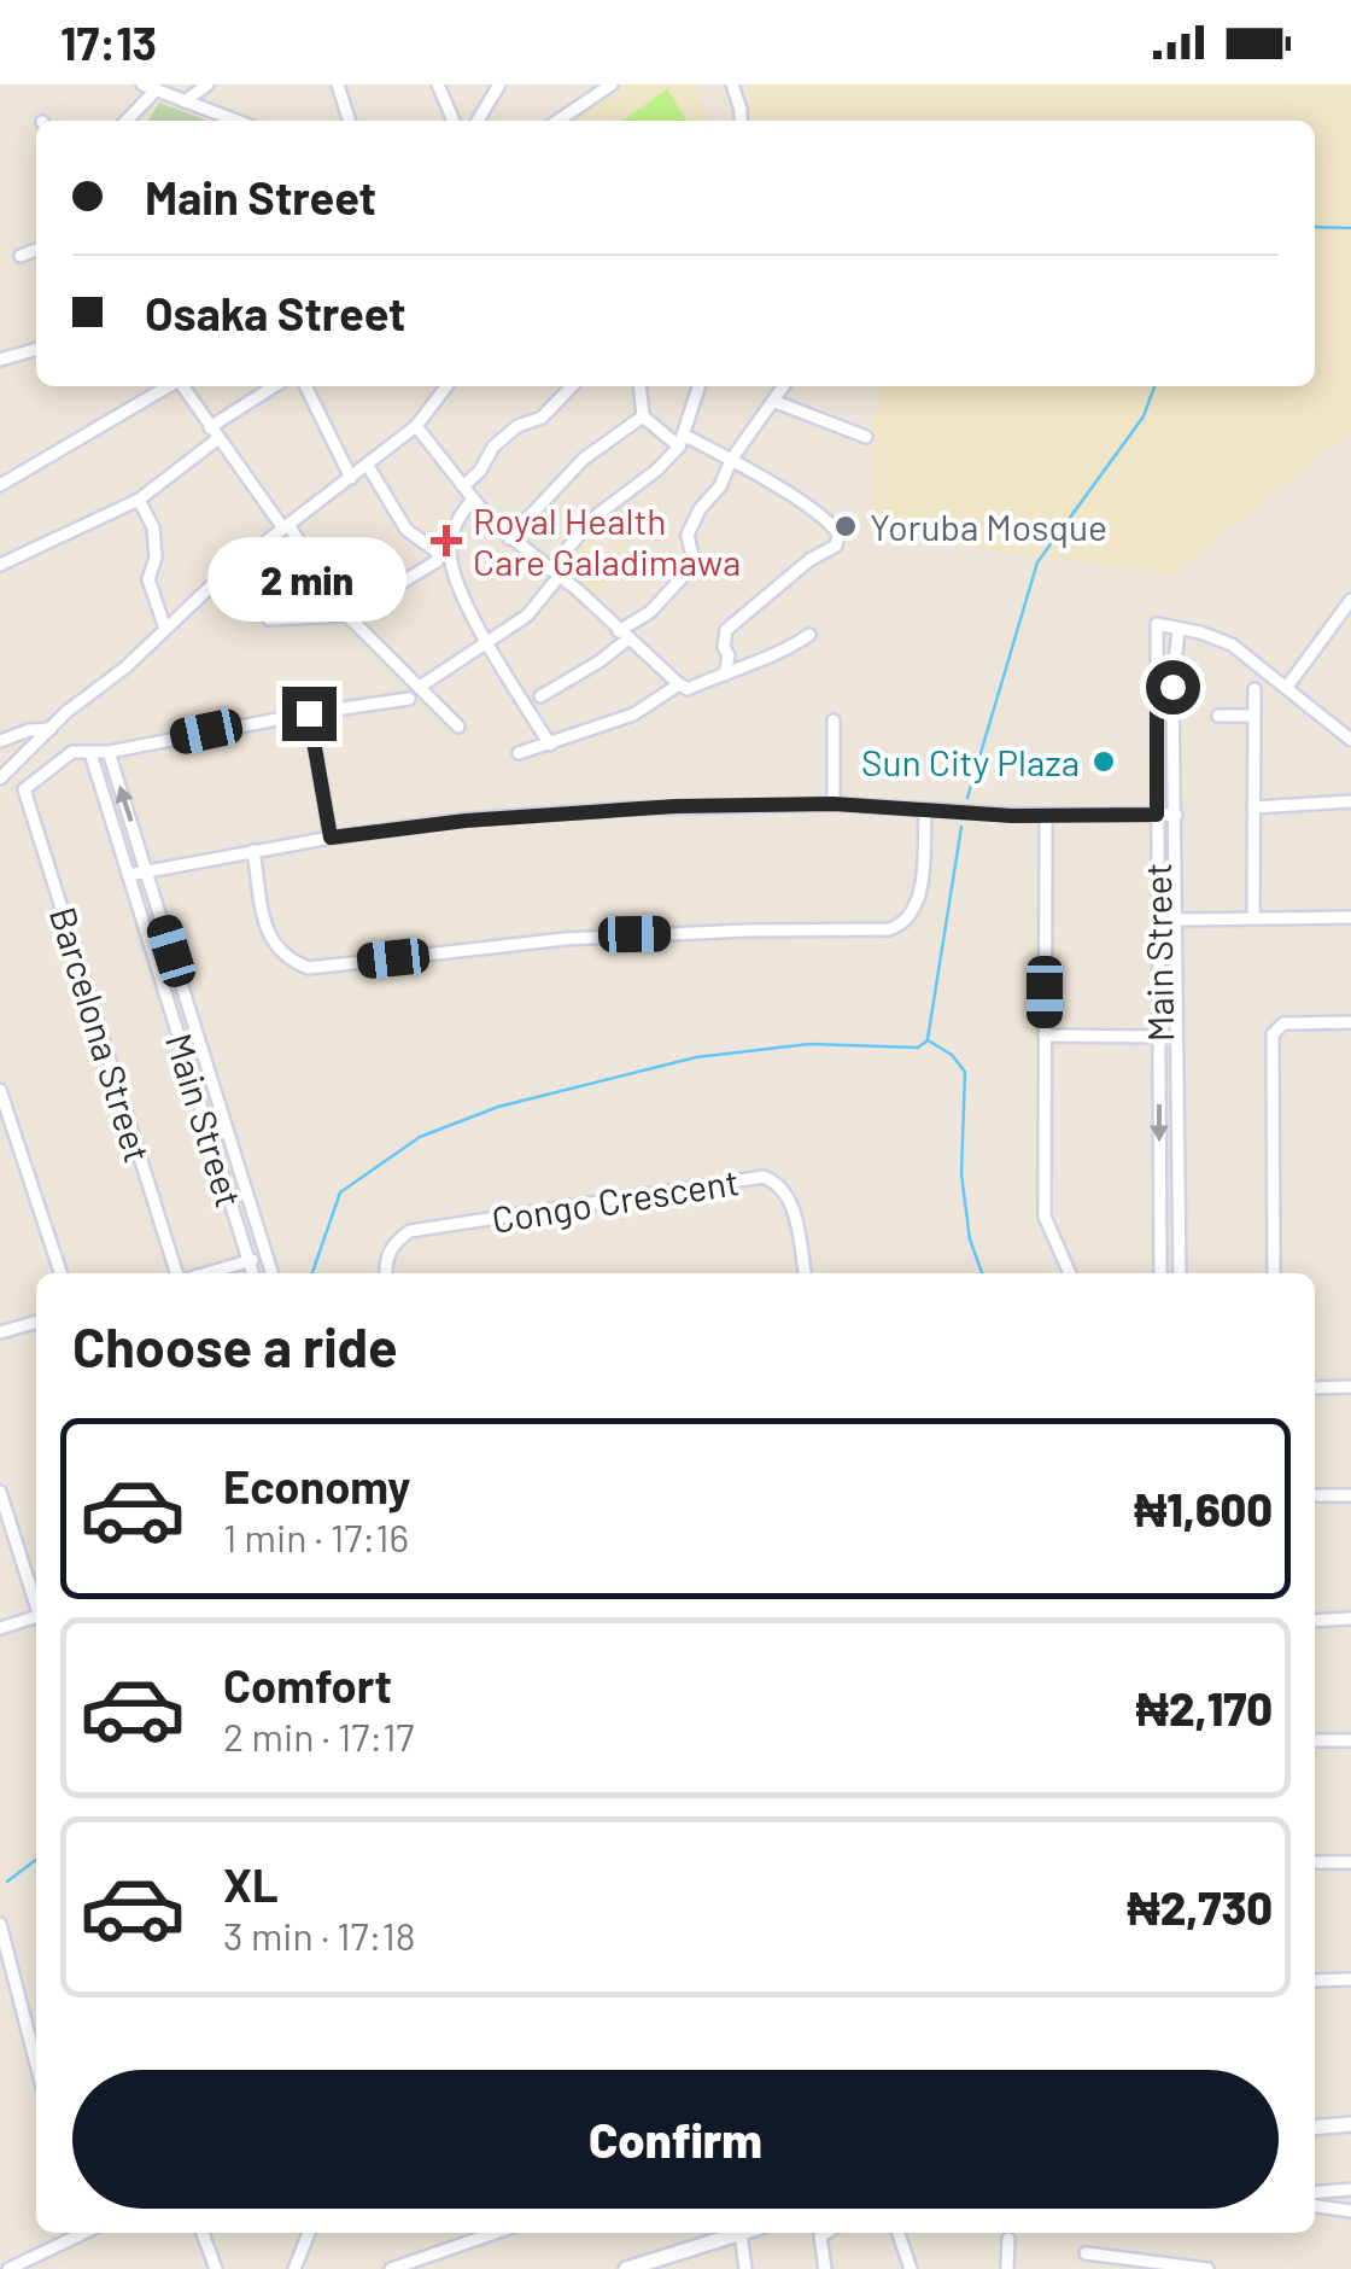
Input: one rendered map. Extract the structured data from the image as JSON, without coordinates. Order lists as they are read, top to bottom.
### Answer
{
  "streets": {
    "street": ["Main Street", "Barcelona Street", "Congo Crescent"]
  },
  "crossings": [
    ["Main Street", "Barcelona Street"]
  ],
  "places": {
    "other": ["Yoruba Mosque", "Sun City Plaza"],
    "health": ["Royal Health Care Galadimawa"]
  },
  "page": {
    "status": "17:13",
    "banner": ["Main Street", "Osaka Street"],
    "bubble": "2 min",
    "heading": "Choose a ride",
    "list": [
      {
        "name": "Economy",
        "note": "1 min · 17:16",
        "value": "₦1,600"
      },
      {
        "name": "Comfort",
        "note": "2 min · 17:17",
        "value": "₦2,170"
      },
      {
        "name": "XL",
        "note": "3 min · 17:18",
        "value": "₦2,730"
      }
    ],
    "buttons": "Confirm"
  }
}
